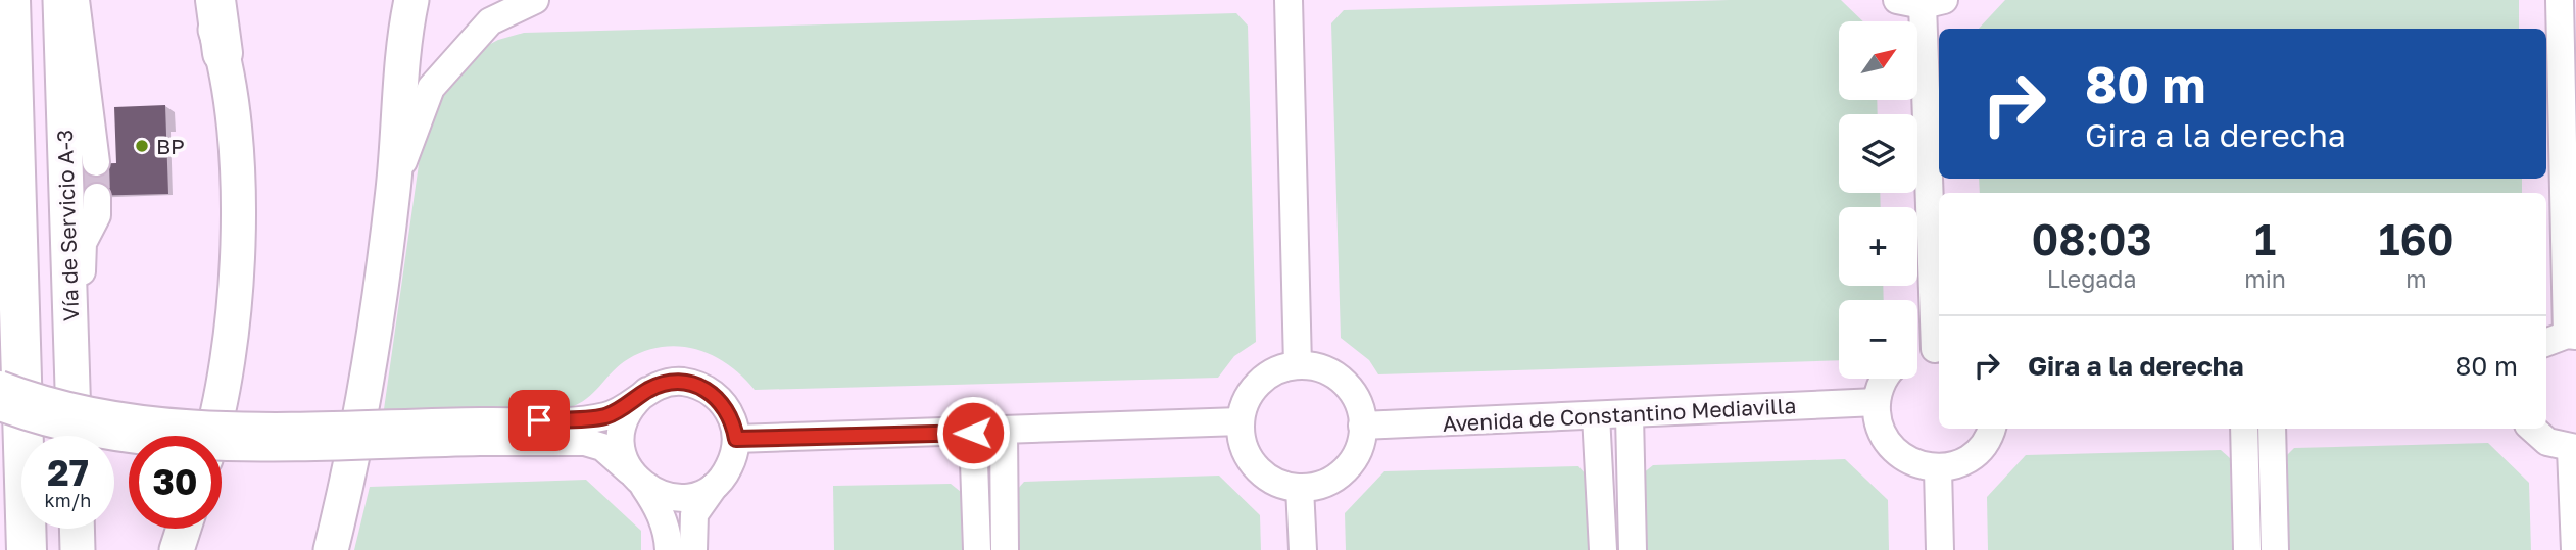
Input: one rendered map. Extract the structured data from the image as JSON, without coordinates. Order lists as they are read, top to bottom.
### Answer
{
  "streets": {
    "main road": ["Vía de Servicio A-3"],
    "street": ["Avenida de Constantino Mediavilla"]
  },
  "places": ["BP"],
  "north": "top right",
  "page": {
    "map_buttons": ["+", "−"],
    "turn": ["80 m", "Gira a la derecha"],
    "eta": [
      "08:03",
      "Llegada",
      "1",
      "min",
      "160",
      "m"
    ],
    "list": [
      {
        "name": "Gira a la derecha",
        "value": "80 m"
      }
    ],
    "speed": "27 km/h",
    "limit": "30"
  }
}
